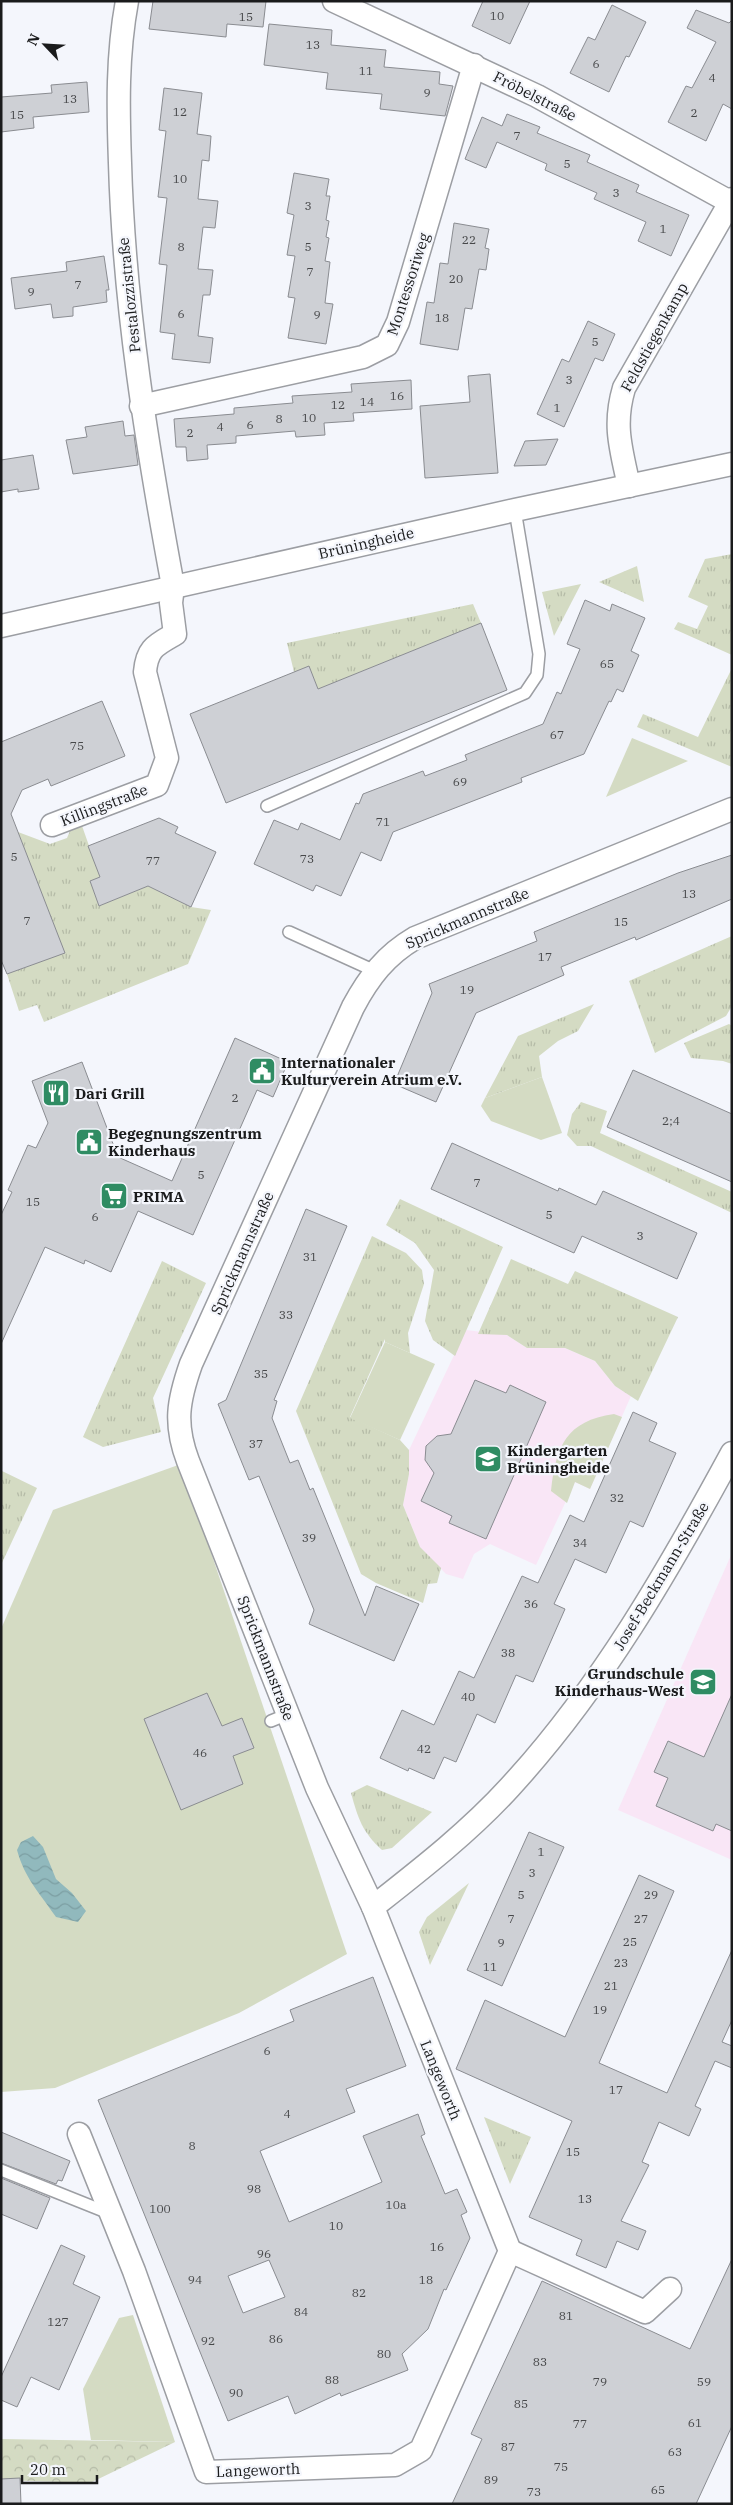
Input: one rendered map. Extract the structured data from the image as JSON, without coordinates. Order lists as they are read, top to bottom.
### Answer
{
  "streets": {
    "street": [
      "Fröbelstraße",
      "Montessoriweg",
      "Pestalozzistraße",
      "Feldstiegenkamp",
      "Brüningheide",
      "Killingstraße",
      "Sprickmannstraße",
      "Josef-Beckmann-Straße",
      "Langeworth"
    ]
  },
  "crossings": [
    ["Fröbelstraße", "Montessoriweg"],
    ["Fröbelstraße", "Feldstiegenkamp"],
    ["Montessoriweg", "Pestalozzistraße"],
    ["Pestalozzistraße", "Brüningheide"],
    ["Pestalozzistraße", "Killingstraße"],
    ["Feldstiegenkamp", "Brüningheide"],
    ["Sprickmannstraße", "Josef-Beckmann-Straße"],
    ["Sprickmannstraße", "Langeworth"],
    ["Josef-Beckmann-Straße", "Langeworth"]
  ],
  "places": {
    "public building": ["Internationaler Kulturverein Atrium e.V.", "Begegnungszentrum Kinderhaus"],
    "restaurant": ["Dari Grill"],
    "supermarket": ["PRIMA"],
    "school or university": ["Kindergarten Brüningheide", "Grundschule Kinderhaus-West"]
  },
  "house_numbers": [
    "10",
    "15",
    "13",
    "6",
    "11",
    "4",
    "9",
    "13",
    "12",
    "2",
    "15",
    "7",
    "5",
    "10",
    "3",
    "3",
    "1",
    "22",
    "8",
    "5",
    "7",
    "20",
    "7",
    "9",
    "6",
    "9",
    "18",
    "5",
    "3",
    "16",
    "14",
    "12",
    "1",
    "10",
    "8",
    "6",
    "4",
    "2",
    "65",
    "67",
    "75",
    "69",
    "71",
    "5",
    "73",
    "77",
    "13",
    "7",
    "15",
    "17",
    "19",
    "2",
    "2;4",
    "5",
    "7",
    "15",
    "5",
    "6",
    "3",
    "31",
    "33",
    "35",
    "37",
    "32",
    "39",
    "34",
    "36",
    "38",
    "40",
    "42",
    "46",
    "1",
    "3",
    "5",
    "29",
    "7",
    "27",
    "25",
    "9",
    "23",
    "11",
    "21",
    "19",
    "6",
    "17",
    "4",
    "8",
    "15",
    "98",
    "13",
    "10a",
    "100",
    "10",
    "16",
    "96",
    "94",
    "18",
    "82",
    "84",
    "81",
    "127",
    "86",
    "92",
    "80",
    "83",
    "88",
    "79",
    "59",
    "90",
    "85",
    "61",
    "77",
    "87",
    "63",
    "75",
    "89",
    "65",
    "73"
  ],
  "scale_bar": "20 m",
  "north": "top left"
}
